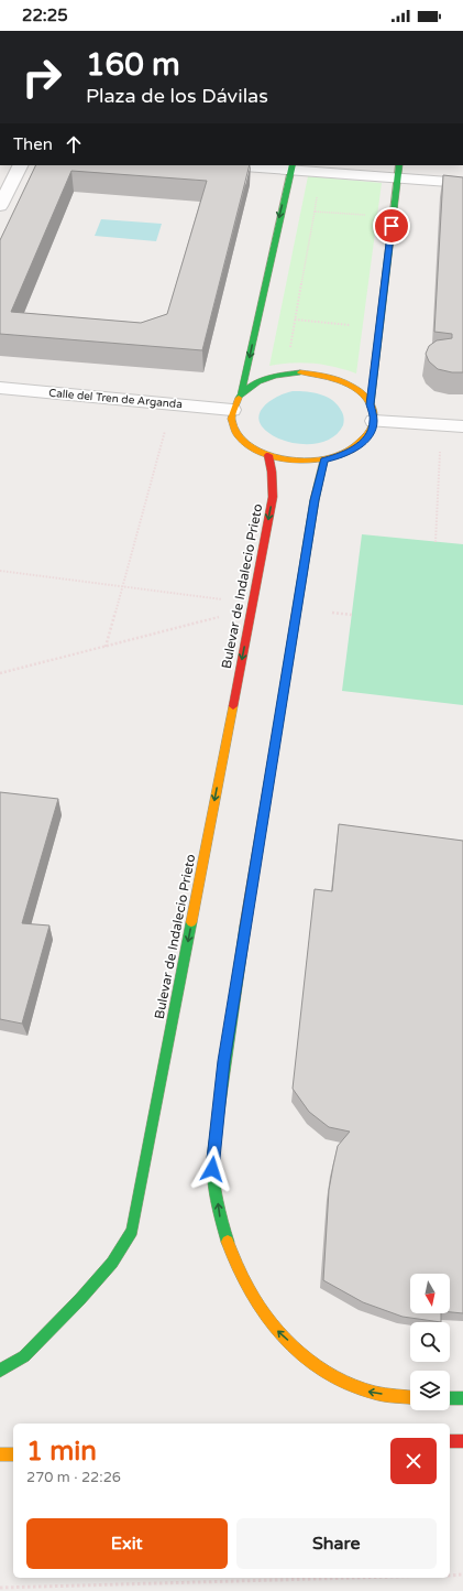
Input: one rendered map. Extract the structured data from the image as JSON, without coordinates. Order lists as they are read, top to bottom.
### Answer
{
  "streets": {
    "street": ["Calle del Tren de Arganda", "Bulevar de Indalecio Prieto"]
  },
  "crossings": [
    ["Calle del Tren de Arganda", "Bulevar de Indalecio Prieto"]
  ],
  "one_way": ["Bulevar de Indalecio Prieto"],
  "north": "bottom",
  "page": {
    "status": "22:25",
    "turn": ["160 m", "Plaza de los Dávilas"],
    "then": "Then",
    "heading": ["1 min", "270 m · 22:26"],
    "buttons": ["Exit", "Share"]
  }
}
